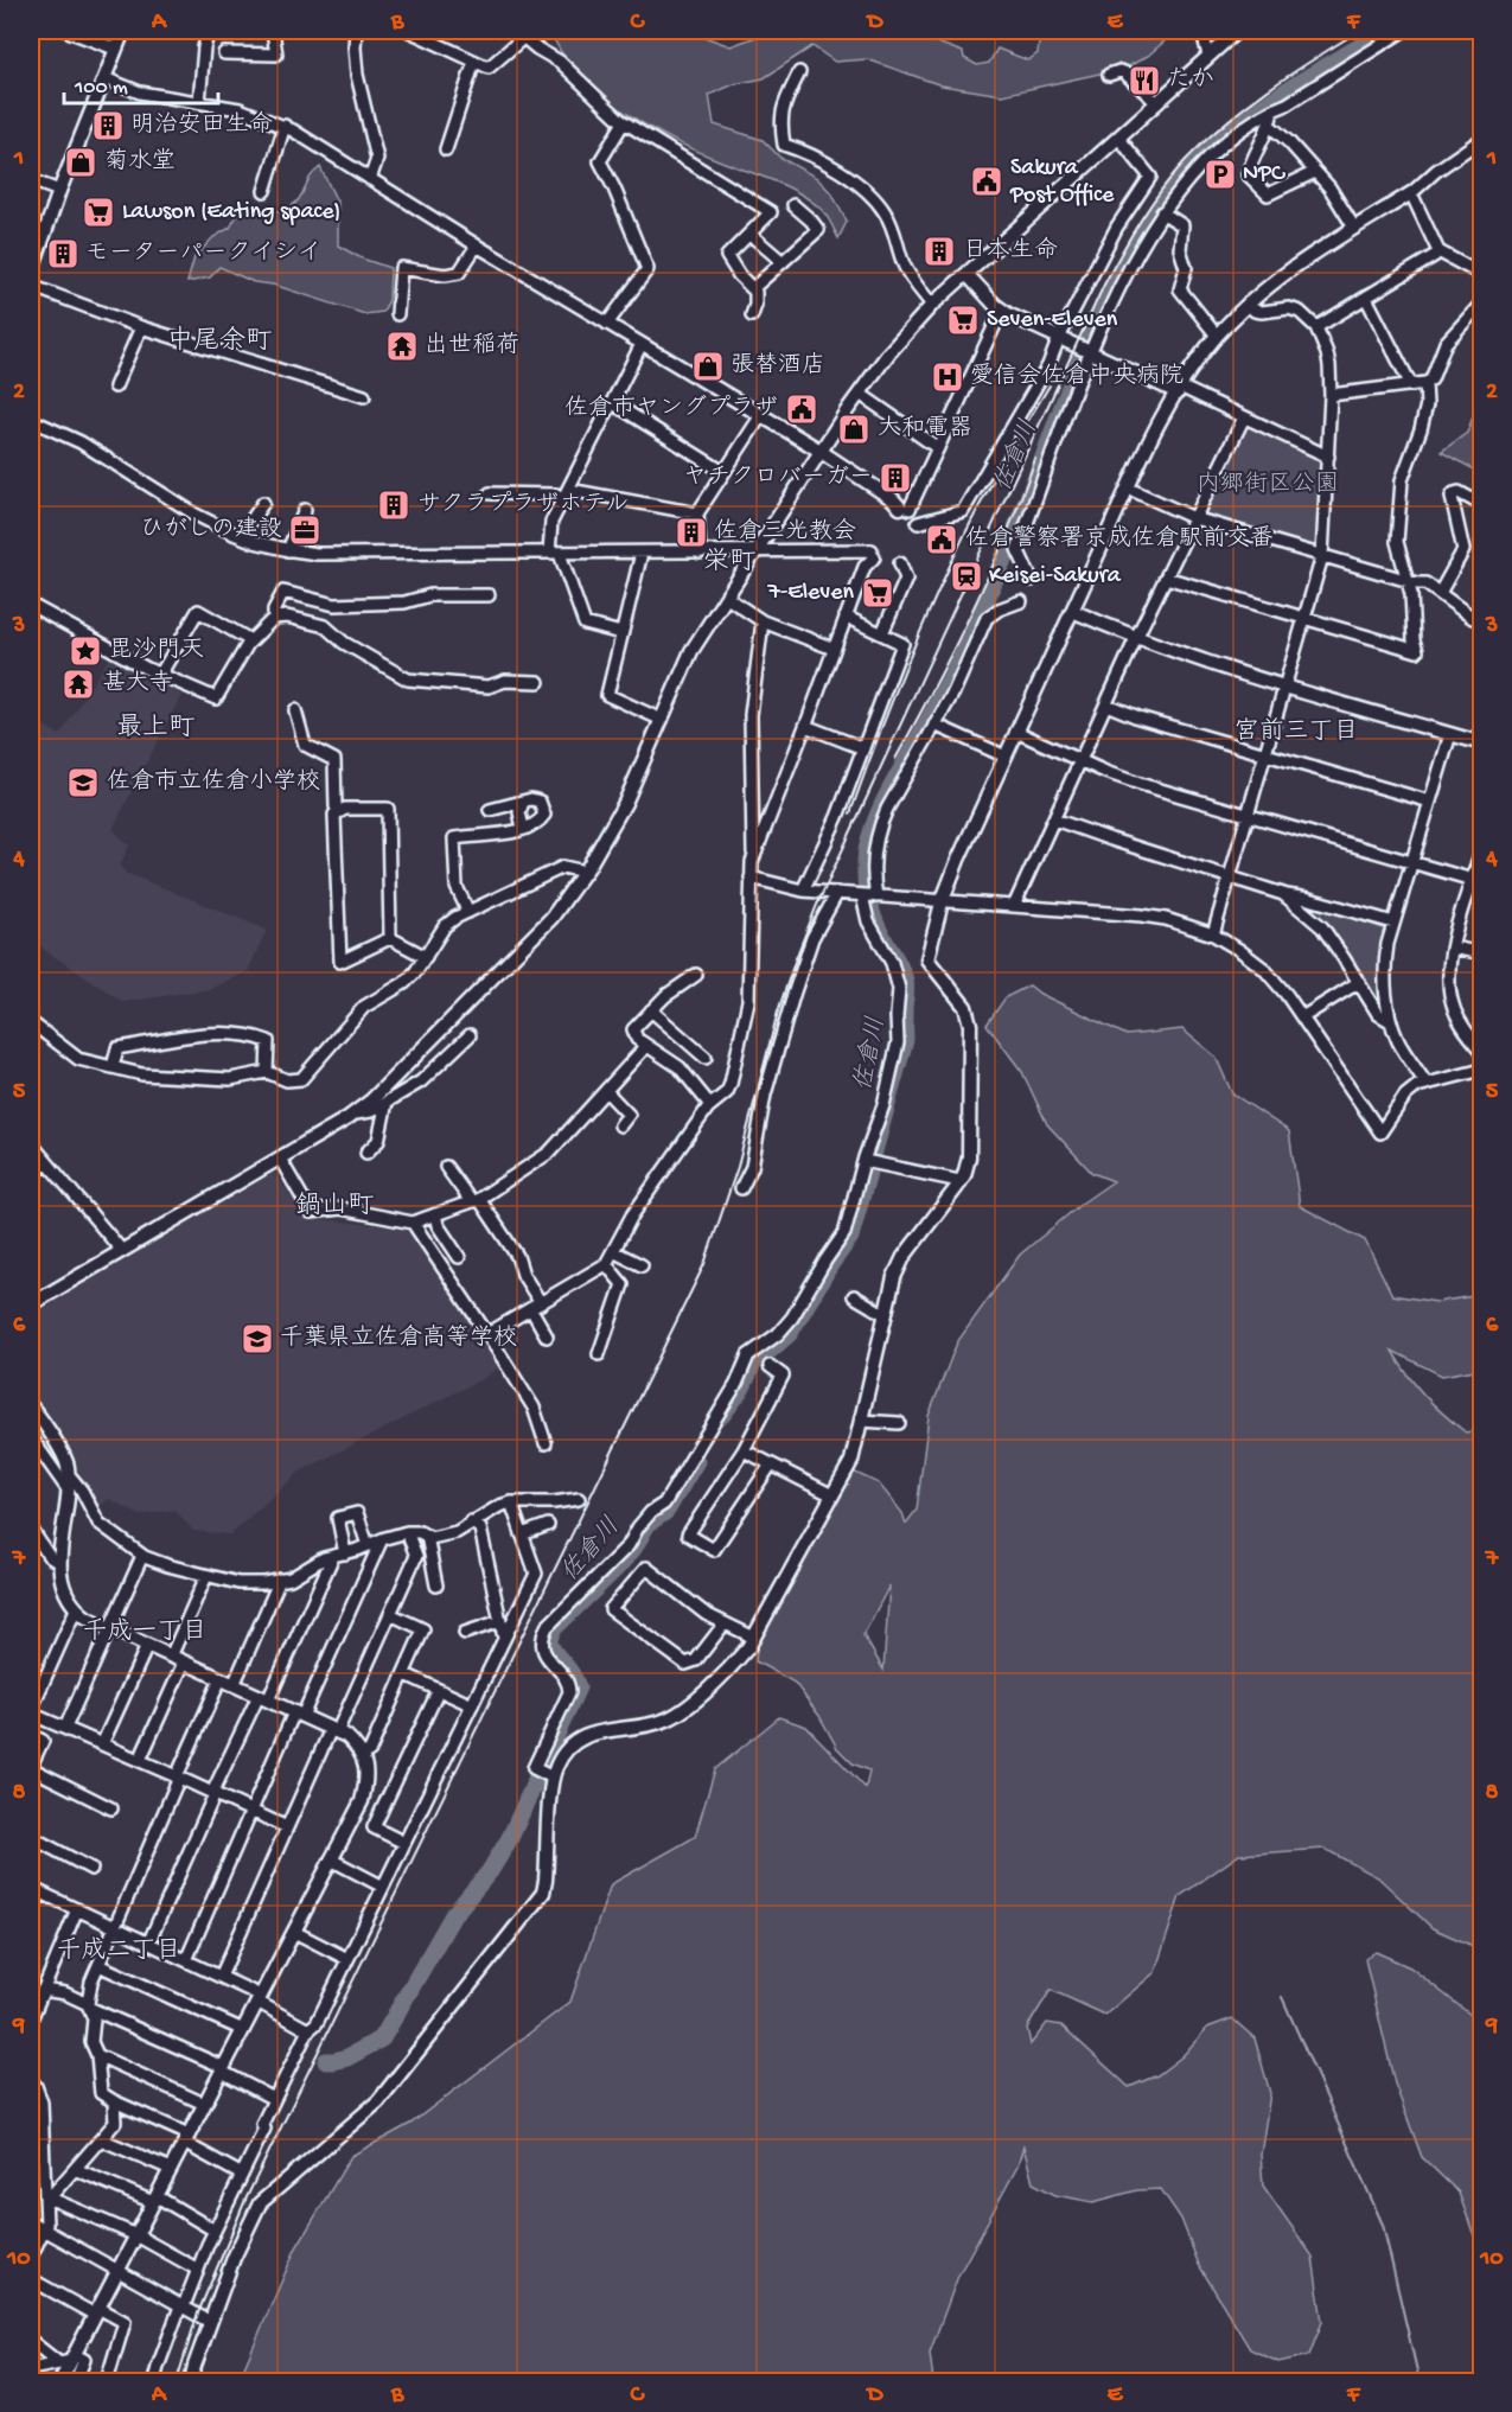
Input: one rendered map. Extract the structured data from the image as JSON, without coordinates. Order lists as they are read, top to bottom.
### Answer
{
  "districts": [
    "中尾余町",
    "栄町",
    "最上町",
    "宮前三丁目",
    "鍋山町",
    "千成一丁目",
    "千成二丁目"
  ],
  "water": ["佐倉川"],
  "parks": ["内郷街区公園"],
  "places": {
    "restaurant": ["たか"],
    "building": [
      "明治安田生命",
      "日本生命",
      "モーターパークイシイ",
      "ヤチクロバーガー",
      "サクラプラザホテル",
      "佐倉三光教会"
    ],
    "shop": ["菊水堂", "張替酒店", "大和電器"],
    "parking": ["NPC"],
    "public building": ["Sakura Post Office", "佐倉市ヤングプラザ", "佐倉警察署京成佐倉駅前交番"],
    "supermarket": ["Lawson (Eating space)", "Seven-Eleven", "7-Eleven"],
    "temple": ["出世稲荷", "甚大寺"],
    "hospital": ["愛信会佐倉中央病院"],
    "office": ["ひがしの建設"],
    "station": ["Keisei-Sakura"],
    "place": ["毘沙門天"],
    "school or university": ["佐倉市立佐倉小学校", "千葉県立佐倉高等学校"]
  },
  "scale_bar": "100 m",
  "grid": {
    "columns": [
      "A",
      "B",
      "C",
      "D",
      "E",
      "F"
    ],
    "rows": [
      "1",
      "2",
      "3",
      "4",
      "5",
      "6",
      "7",
      "8",
      "9",
      "10"
    ]
  }
}
